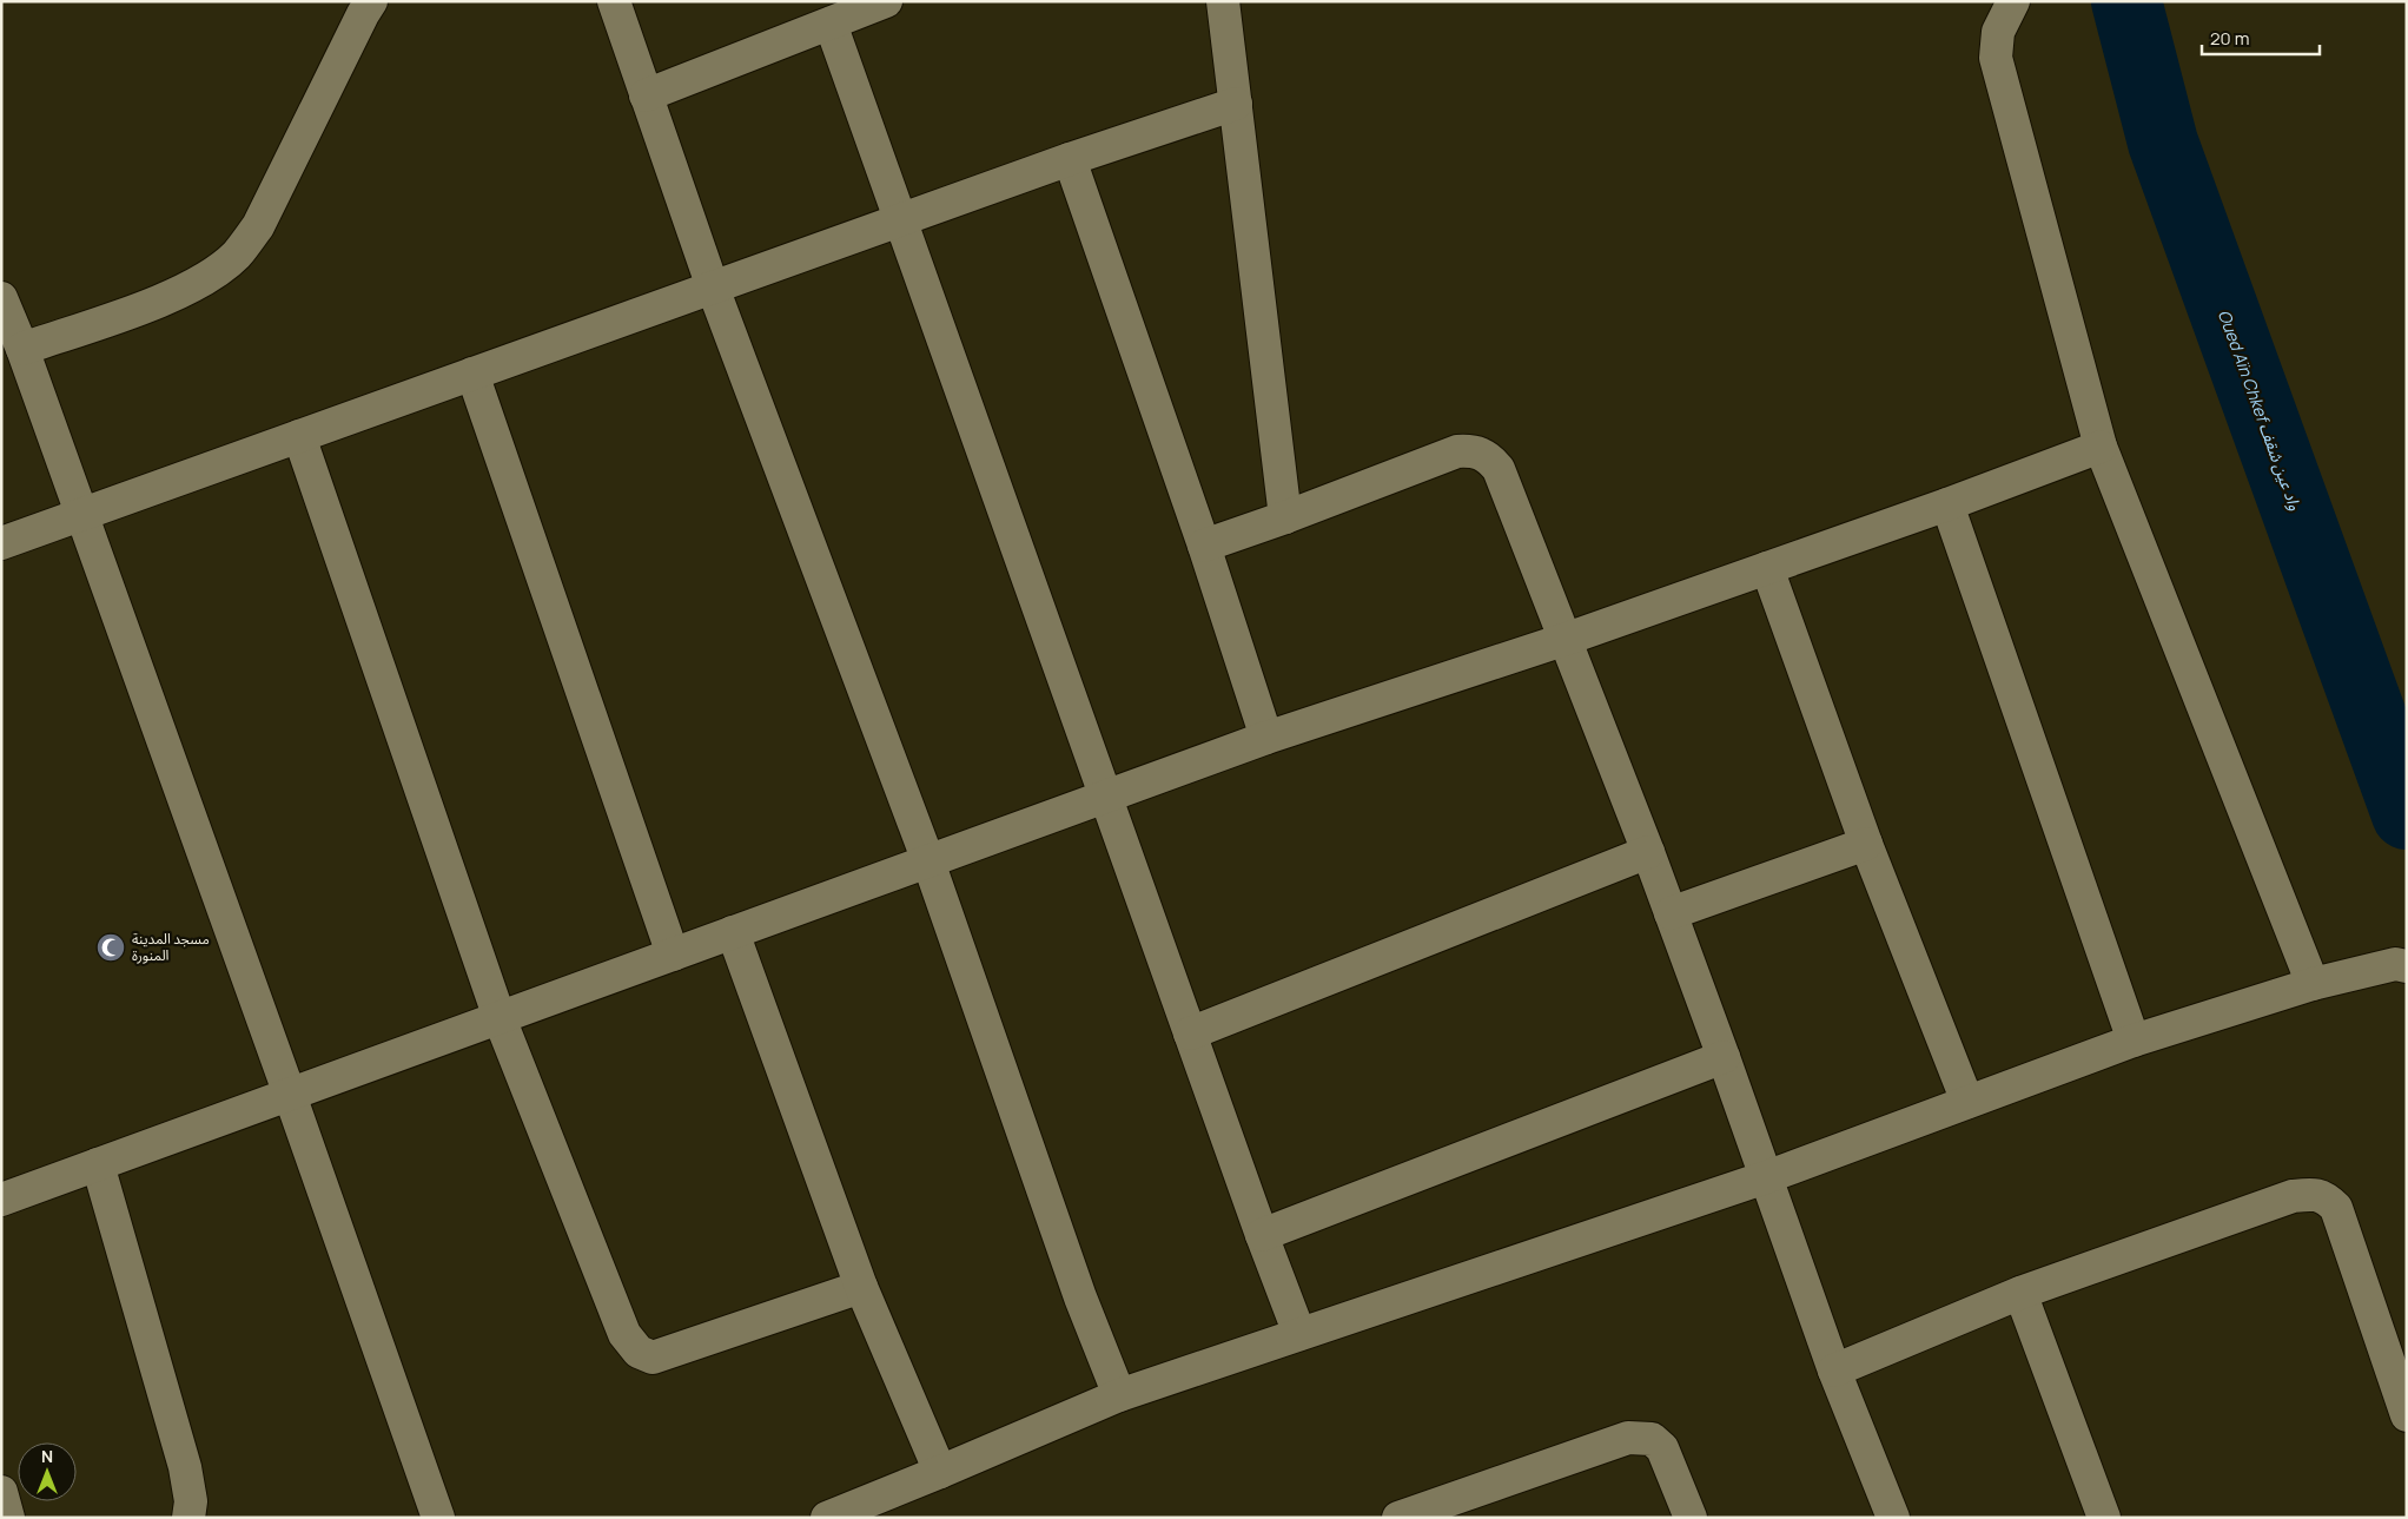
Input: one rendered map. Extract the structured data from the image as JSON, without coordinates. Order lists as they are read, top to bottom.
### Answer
{
  "water": ["Oued Aïn Chkef واد عين شقف"],
  "places": {
    "mosque": ["مسجد المدينة المنورة"]
  },
  "scale_bar": "20 m",
  "north": "top"
}
